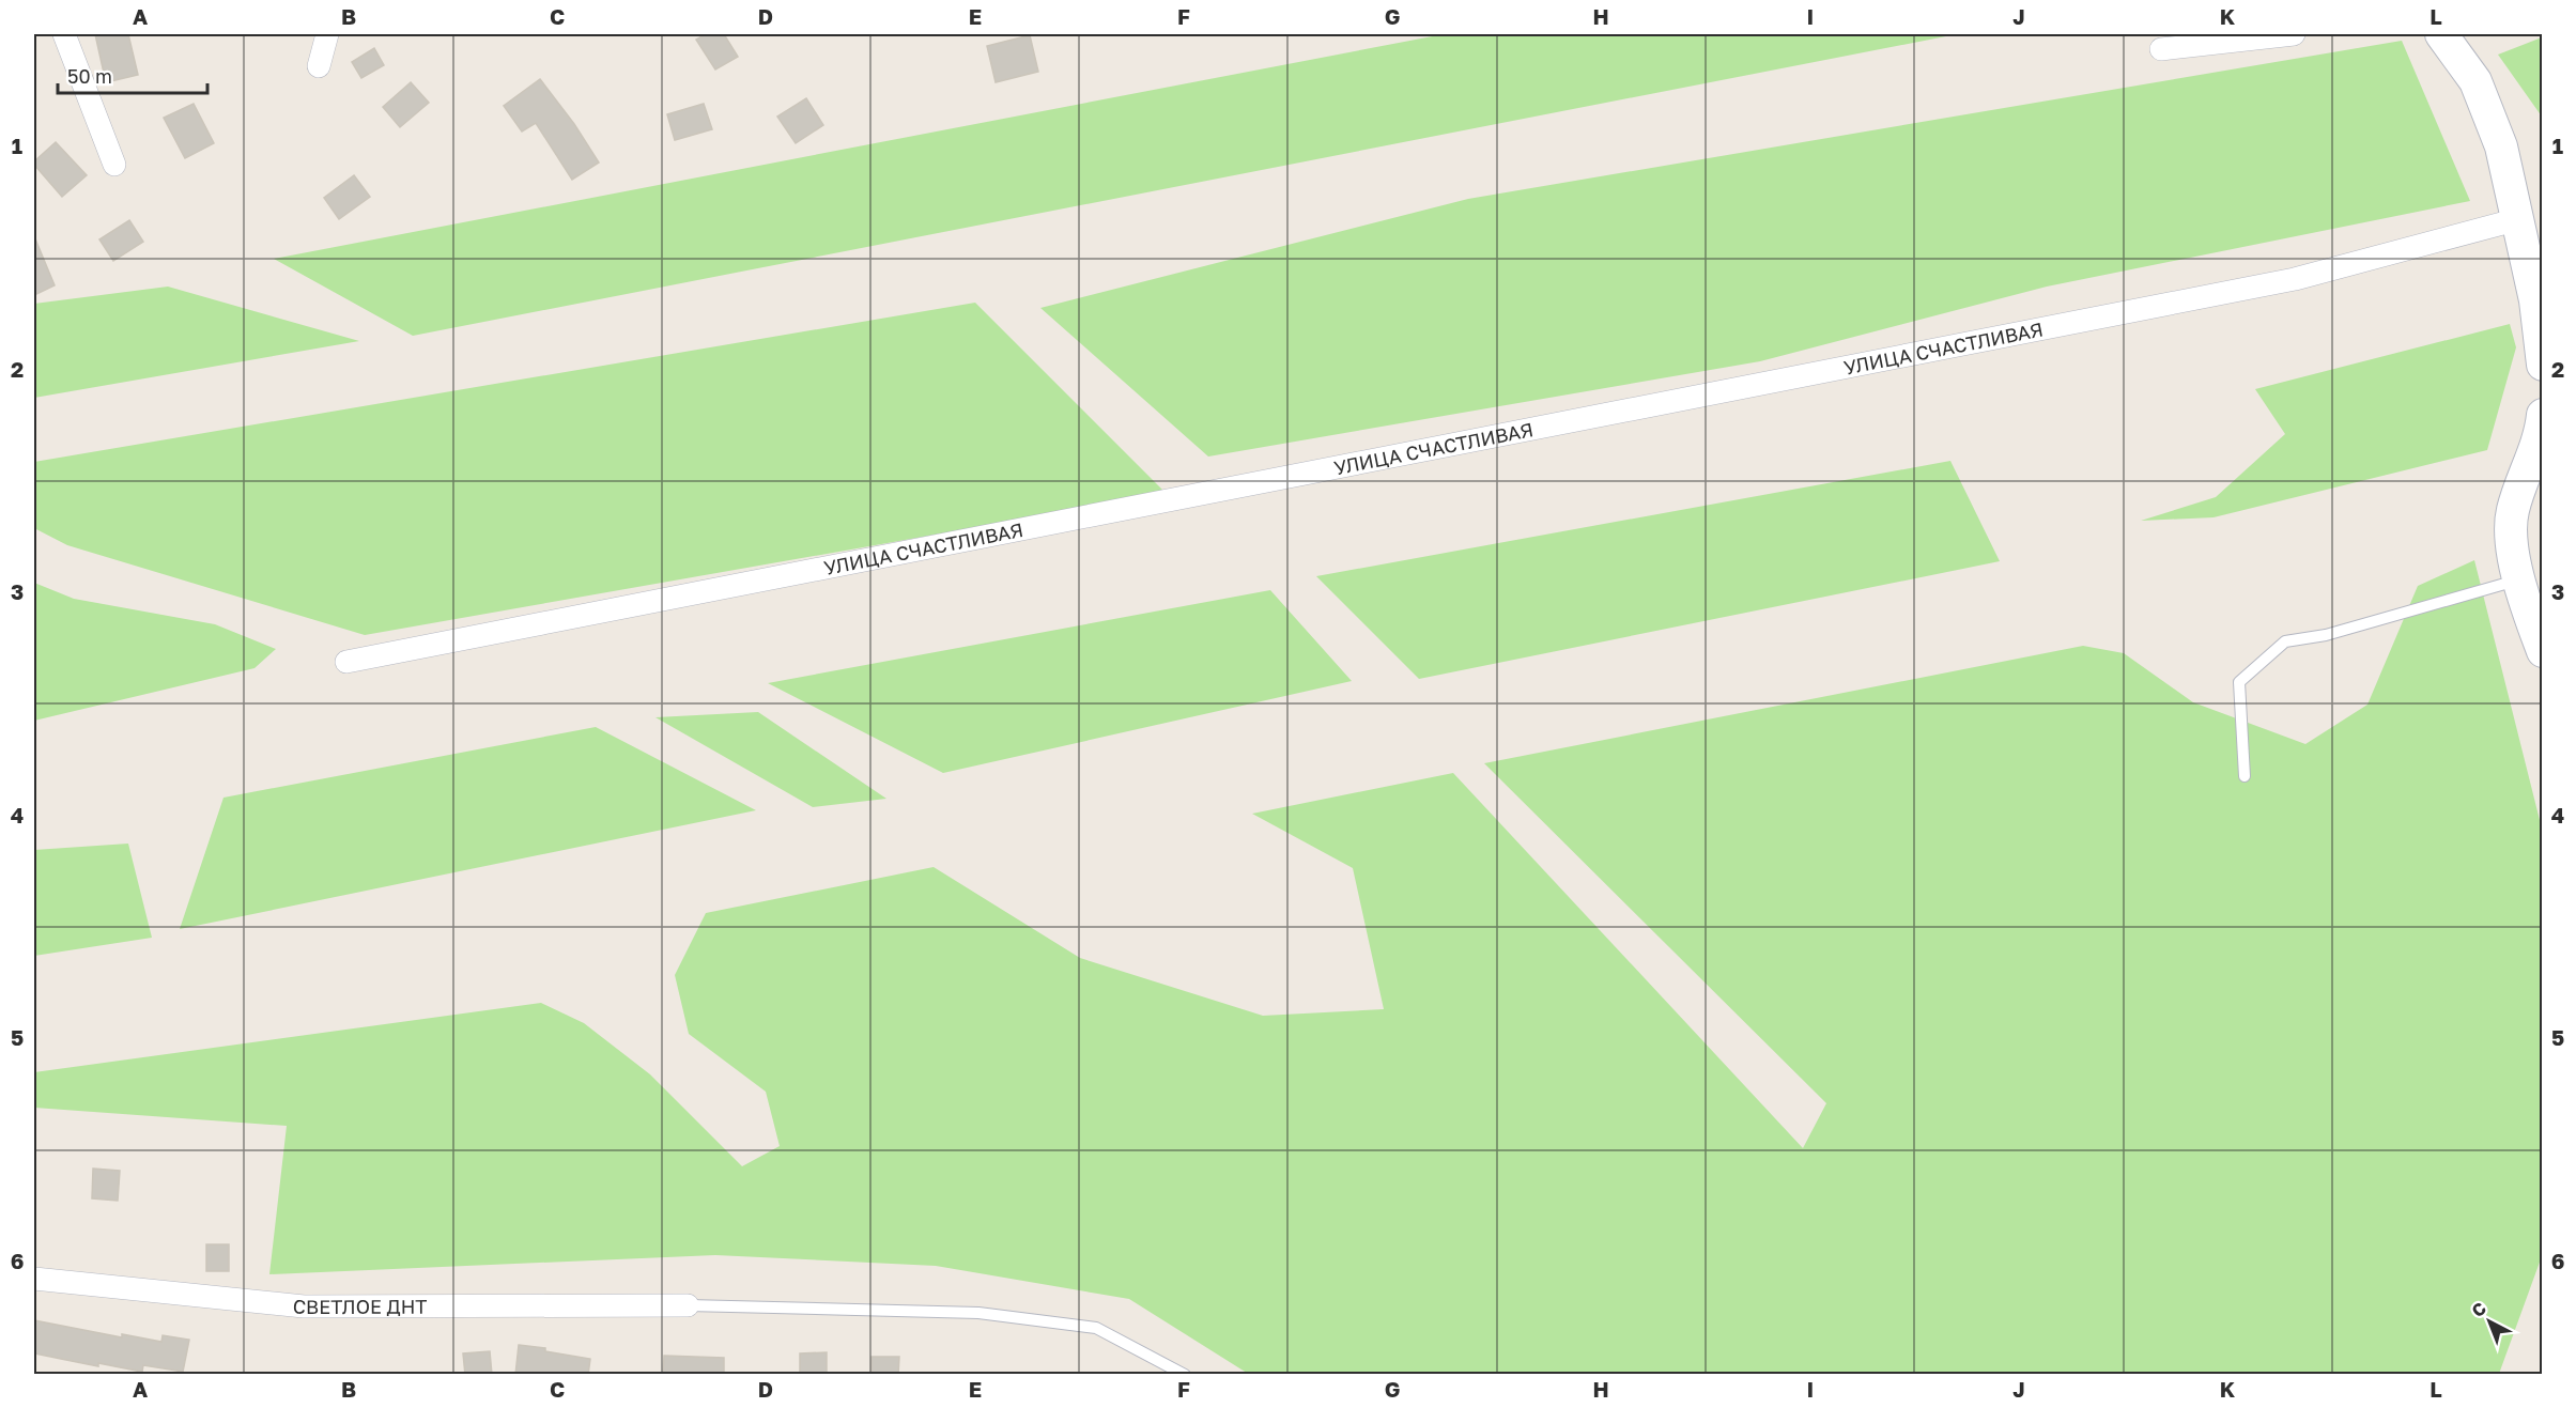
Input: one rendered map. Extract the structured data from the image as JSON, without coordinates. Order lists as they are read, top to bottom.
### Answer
{
  "streets": {
    "street": ["УЛИЦА СЧАСТЛИВАЯ", "СВЕТЛОЕ ДНТ"]
  },
  "scale_bar": "50 m",
  "north": "top left",
  "grid": {
    "columns": [
      "A",
      "B",
      "C",
      "D",
      "E",
      "F",
      "G",
      "H",
      "I",
      "J",
      "K",
      "L"
    ],
    "rows": [
      "1",
      "2",
      "3",
      "4",
      "5",
      "6"
    ]
  }
}
